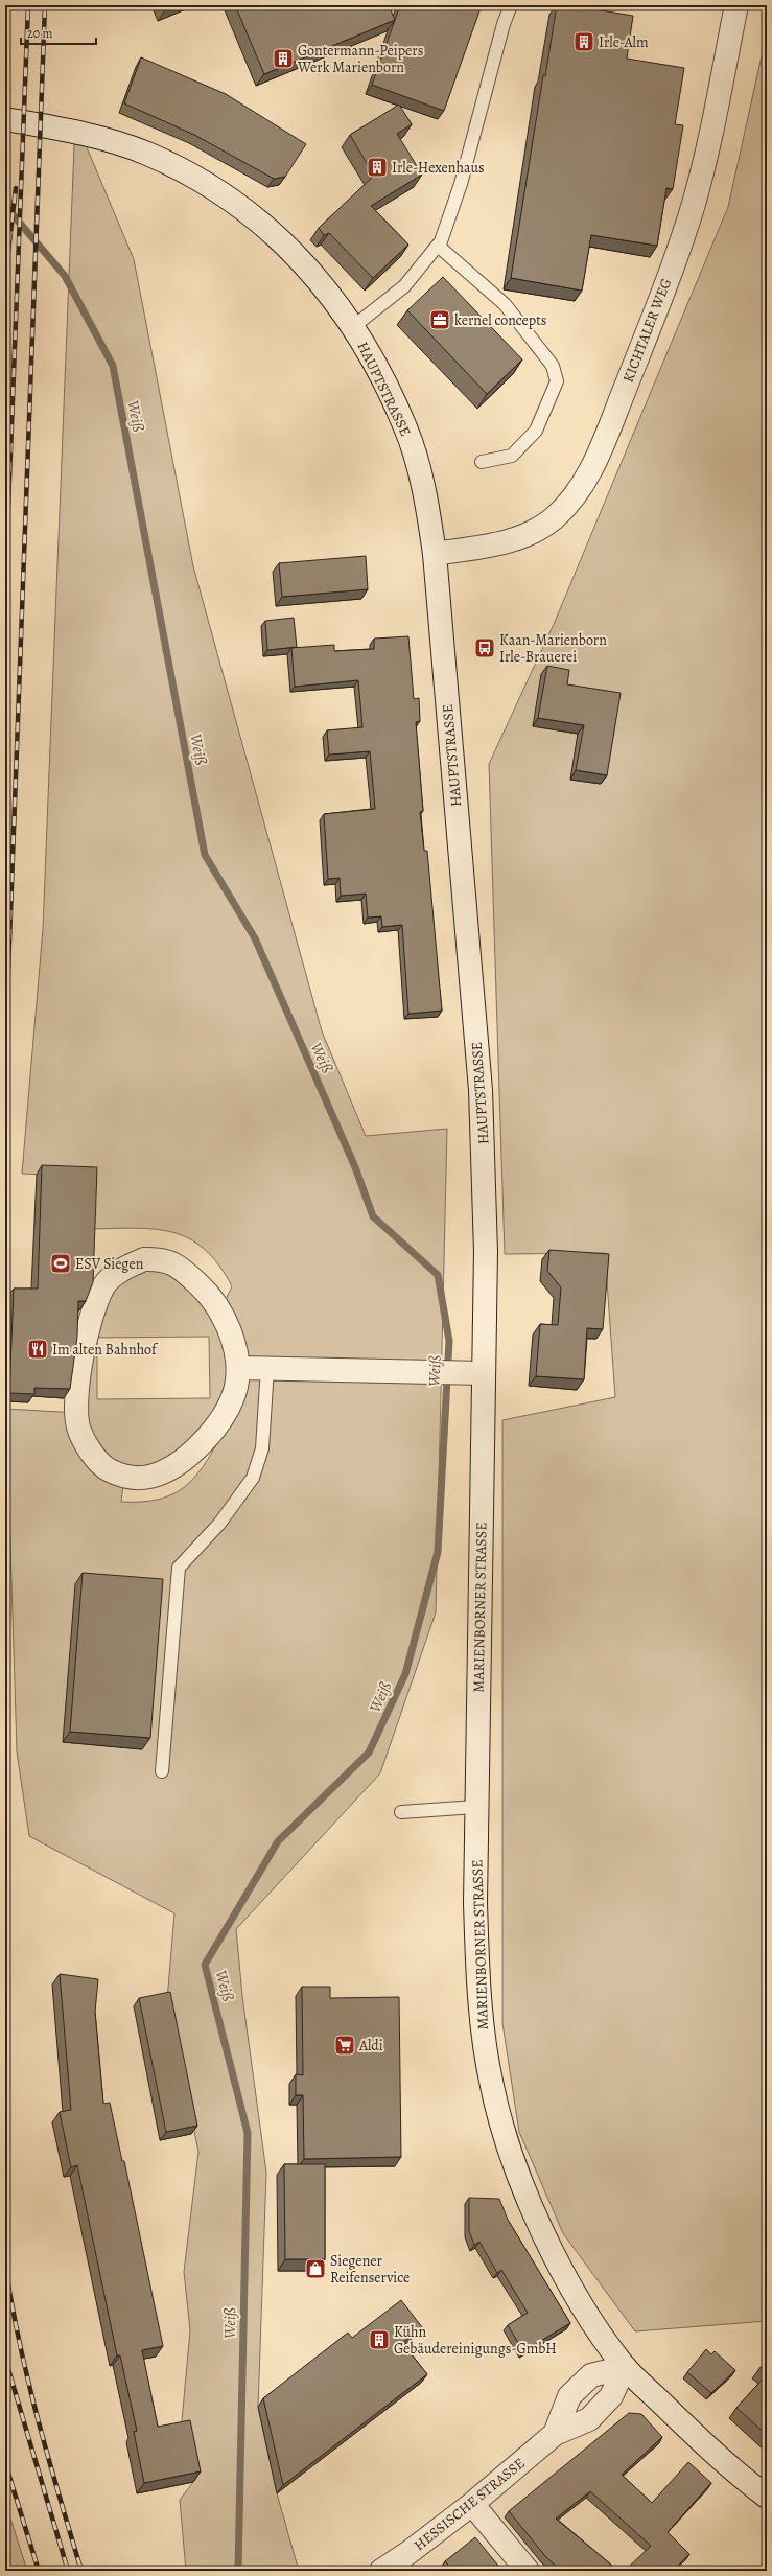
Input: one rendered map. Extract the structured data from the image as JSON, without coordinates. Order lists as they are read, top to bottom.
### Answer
{
  "streets": {
    "main road": [
      "KICHTALER WEG",
      "HAUPTSTRASSE",
      "MARIENBORNER STRASSE",
      "HESSISCHE STRASSE"
    ]
  },
  "crossings": [
    ["KICHTALER WEG", "HAUPTSTRASSE"],
    ["HAUPTSTRASSE", "MARIENBORNER STRASSE"],
    ["MARIENBORNER STRASSE", "HESSISCHE STRASSE"]
  ],
  "water": ["Weiß"],
  "places": {
    "building": [
      "Irle-Alm",
      "Gontermann-Peipers Werk Marienborn",
      "Irle-Hexenhaus",
      "Kühn Gebäudereinigungs-GmbH"
    ],
    "office": ["kernel concepts"],
    "bus stop": ["Kaan-Marienborn Irle-Brauerei"],
    "sports": ["ESV Siegen"],
    "restaurant": ["Im alten Bahnhof"],
    "supermarket": ["Aldi"],
    "shop": ["Siegener Reifenservice"]
  },
  "scale_bar": "20 m"
}
